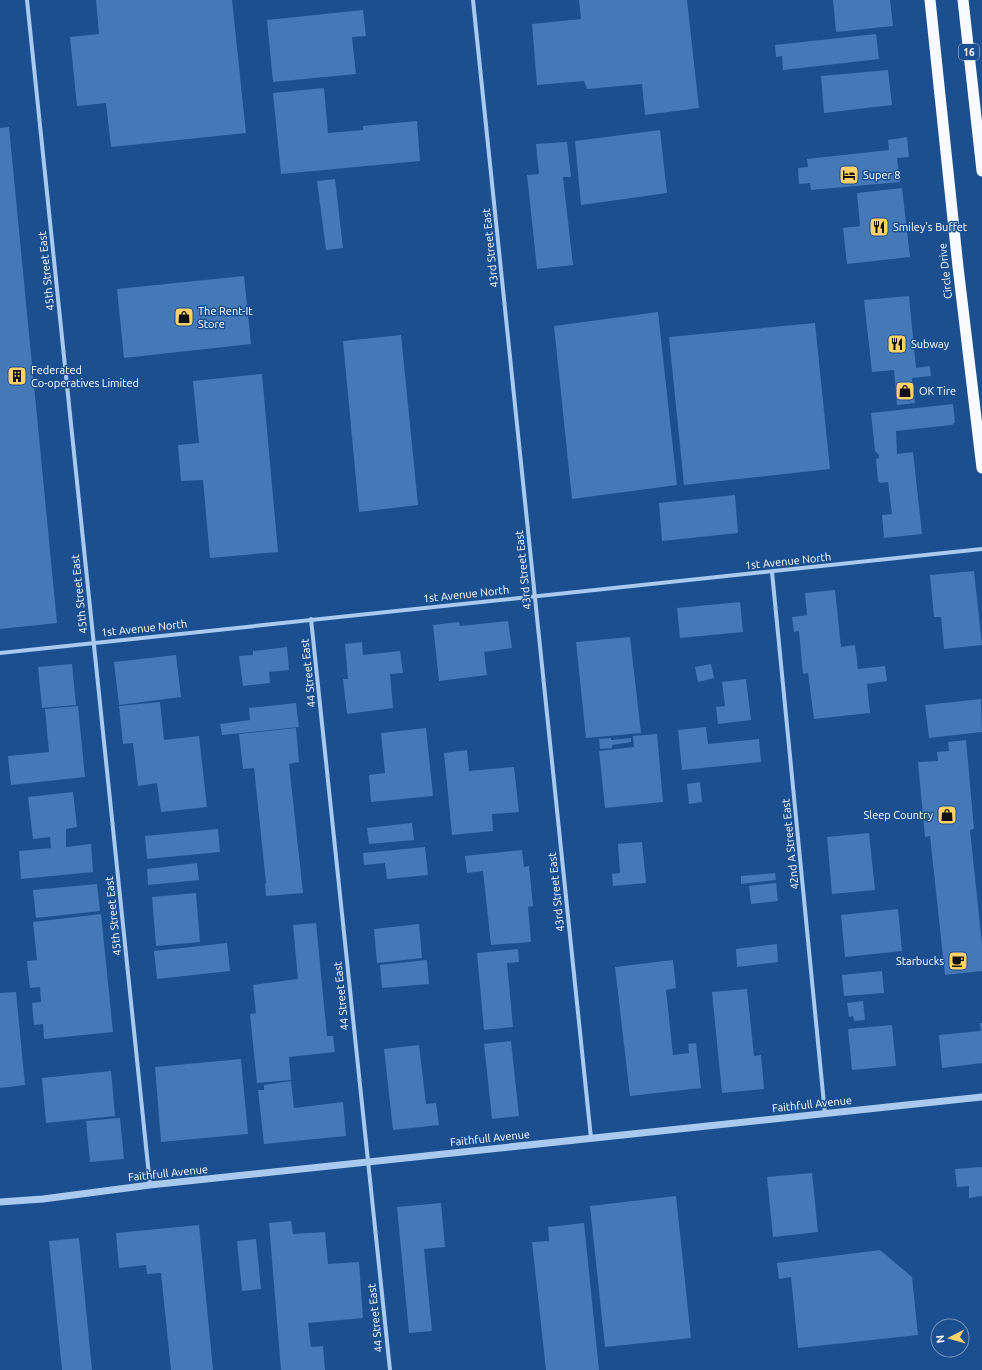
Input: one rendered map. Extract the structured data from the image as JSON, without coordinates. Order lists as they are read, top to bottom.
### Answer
{
  "streets": {
    "highway": ["16", "Circle Drive"],
    "street": [
      "43rd Street East",
      "45th Street East",
      "1st Avenue North",
      "44 Street East",
      "42nd A Street East",
      "Faithfull Avenue"
    ]
  },
  "crossings": [
    ["43rd Street East", "1st Avenue North"],
    ["43rd Street East", "Faithfull Avenue"],
    ["45th Street East", "1st Avenue North"],
    ["45th Street East", "Faithfull Avenue"],
    ["1st Avenue North", "44 Street East"],
    ["1st Avenue North", "42nd A Street East"],
    ["44 Street East", "Faithfull Avenue"],
    ["42nd A Street East", "Faithfull Avenue"]
  ],
  "places": {
    "hotel": ["Super 8"],
    "restaurant": ["Smiley's Buffet", "Subway"],
    "shop": ["The Rent-It Store", "OK Tire", "Sleep Country"],
    "building": ["Federated Co-operatives Limited"],
    "cafe": ["Starbucks"]
  },
  "north": "left"
}
